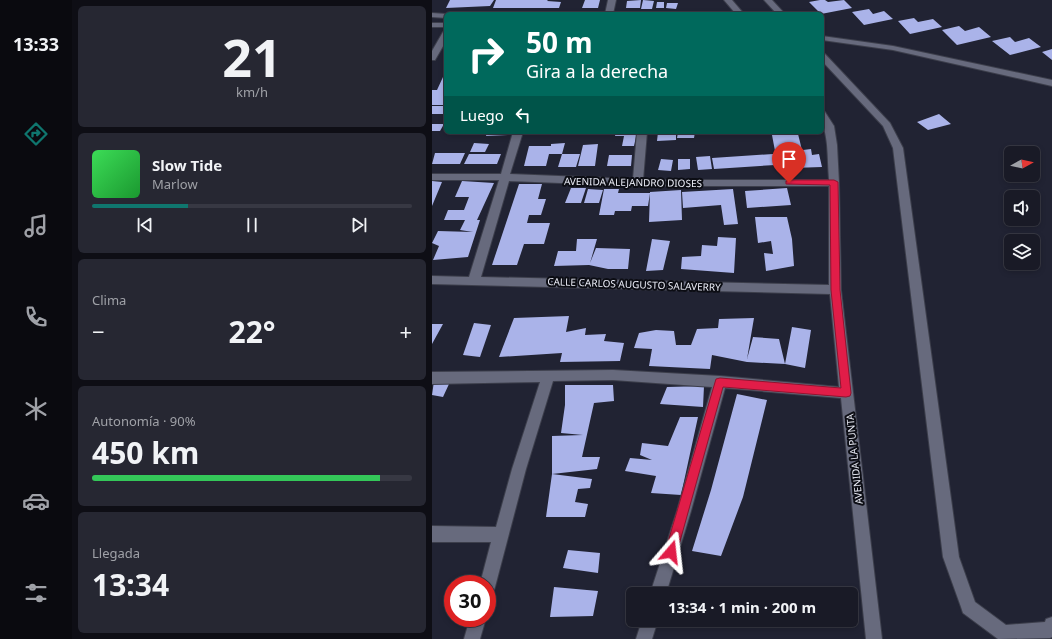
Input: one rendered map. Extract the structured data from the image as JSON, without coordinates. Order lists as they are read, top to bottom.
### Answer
{
  "streets": {
    "street": ["AVENIDA ALEJANDRO DIOSES", "CALLE CARLOS AUGUSTO SALAVERRY", "AVENIDA LA PUNTA"]
  },
  "crossings": [
    ["AVENIDA ALEJANDRO DIOSES", "AVENIDA LA PUNTA"],
    ["CALLE CARLOS AUGUSTO SALAVERRY", "AVENIDA LA PUNTA"]
  ],
  "north": "right",
  "page": {
    "tabs": "13:33",
    "tile": [
      ["21", "km/h"],
      "Clima",
      ["Autonomía · 90%", "450 km"],
      ["Llegada", "13:34"]
    ],
    "turn": ["50 m", "Gira a la derecha"],
    "then": "Luego",
    "song": ["Slow Tide", "Marlow"],
    "heat": ["−", "22°", "+"],
    "limit": "30",
    "trip": "13:34 · 1 min · 200 m"
  }
}
